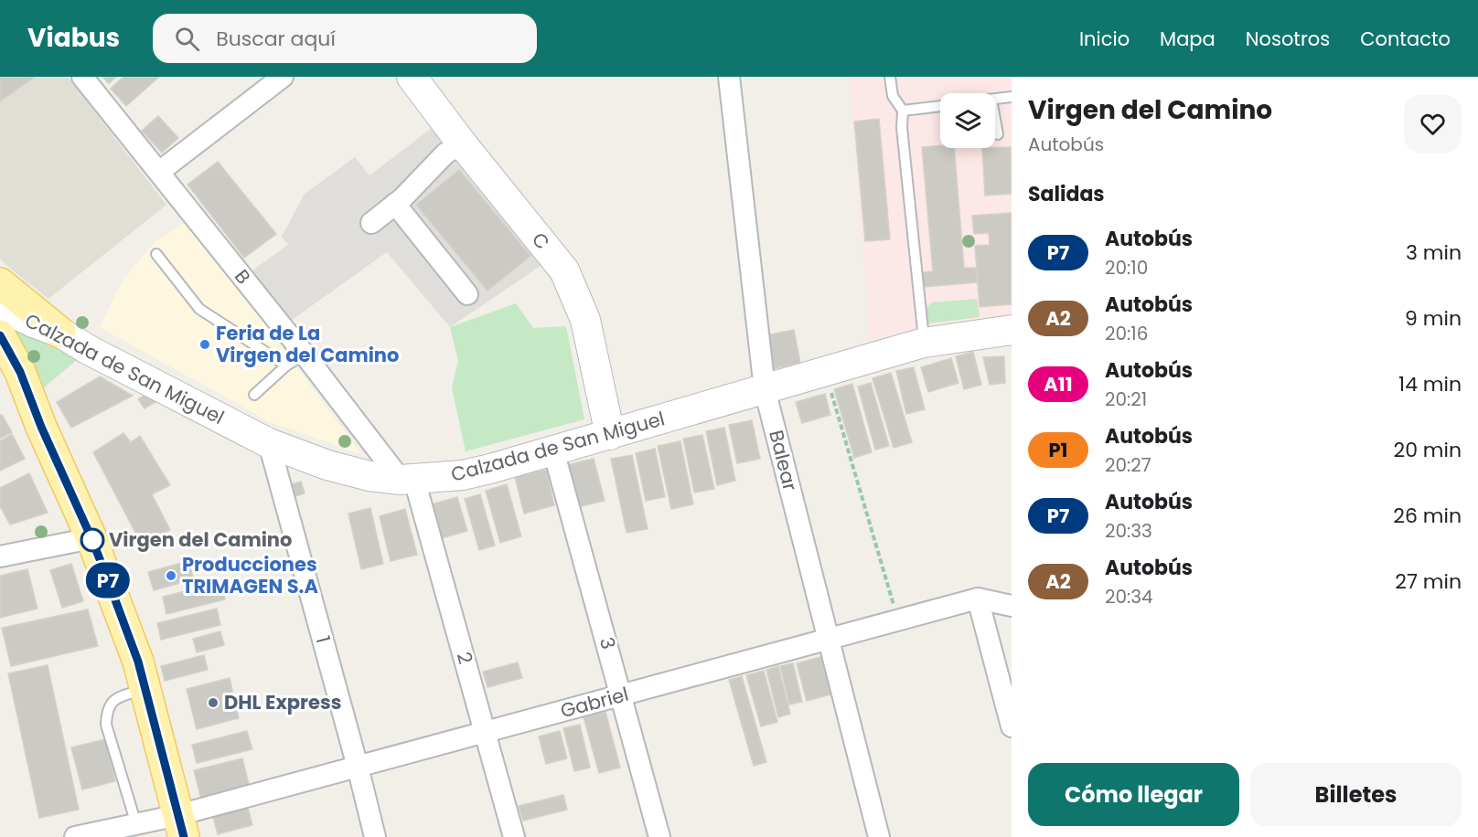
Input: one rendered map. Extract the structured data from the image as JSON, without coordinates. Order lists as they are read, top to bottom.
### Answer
{
  "streets": {
    "main road": ["C", "Calzada de San Miguel"],
    "street": [
      "B",
      "Balear",
      "1",
      "3",
      "2",
      "Gabriel"
    ]
  },
  "crossings": [
    ["C", "Calzada de San Miguel"],
    ["B", "Calzada de San Miguel"],
    ["B", "2"],
    ["Calzada de San Miguel", "Balear"],
    ["Calzada de San Miguel", "1"],
    ["Calzada de San Miguel", "3"],
    ["Calzada de San Miguel", "2"],
    ["Balear", "Gabriel"],
    ["1", "Gabriel"],
    ["3", "Gabriel"],
    ["2", "Gabriel"]
  ],
  "places": [
    "Feria de La Virgen del Camino",
    "Virgen del Camino",
    "Producciones TRIMAGEN S.A",
    "DHL Express"
  ],
  "lines": ["bus line P7"],
  "page": {
    "header": "Viabus",
    "search": "Buscar aquí",
    "nav": [
      "Inicio",
      "Mapa",
      "Nosotros",
      "Contacto"
    ],
    "on_map": "P7",
    "heading": [
      ["Virgen del Camino", "Autobús"],
      "Salidas"
    ],
    "list": [
      {
        "mark": "P7",
        "name": "Autobús",
        "note": "20:10",
        "value": "3 min"
      },
      {
        "mark": "A2",
        "name": "Autobús",
        "note": "20:16",
        "value": "9 min"
      },
      {
        "mark": "A11",
        "name": "Autobús",
        "note": "20:21",
        "value": "14 min"
      },
      {
        "mark": "P1",
        "name": "Autobús",
        "note": "20:27",
        "value": "20 min"
      },
      {
        "mark": "P7",
        "name": "Autobús",
        "note": "20:33",
        "value": "26 min"
      },
      {
        "mark": "A2",
        "name": "Autobús",
        "note": "20:34",
        "value": "27 min"
      }
    ],
    "buttons": ["Cómo llegar", "Billetes"]
  }
}
